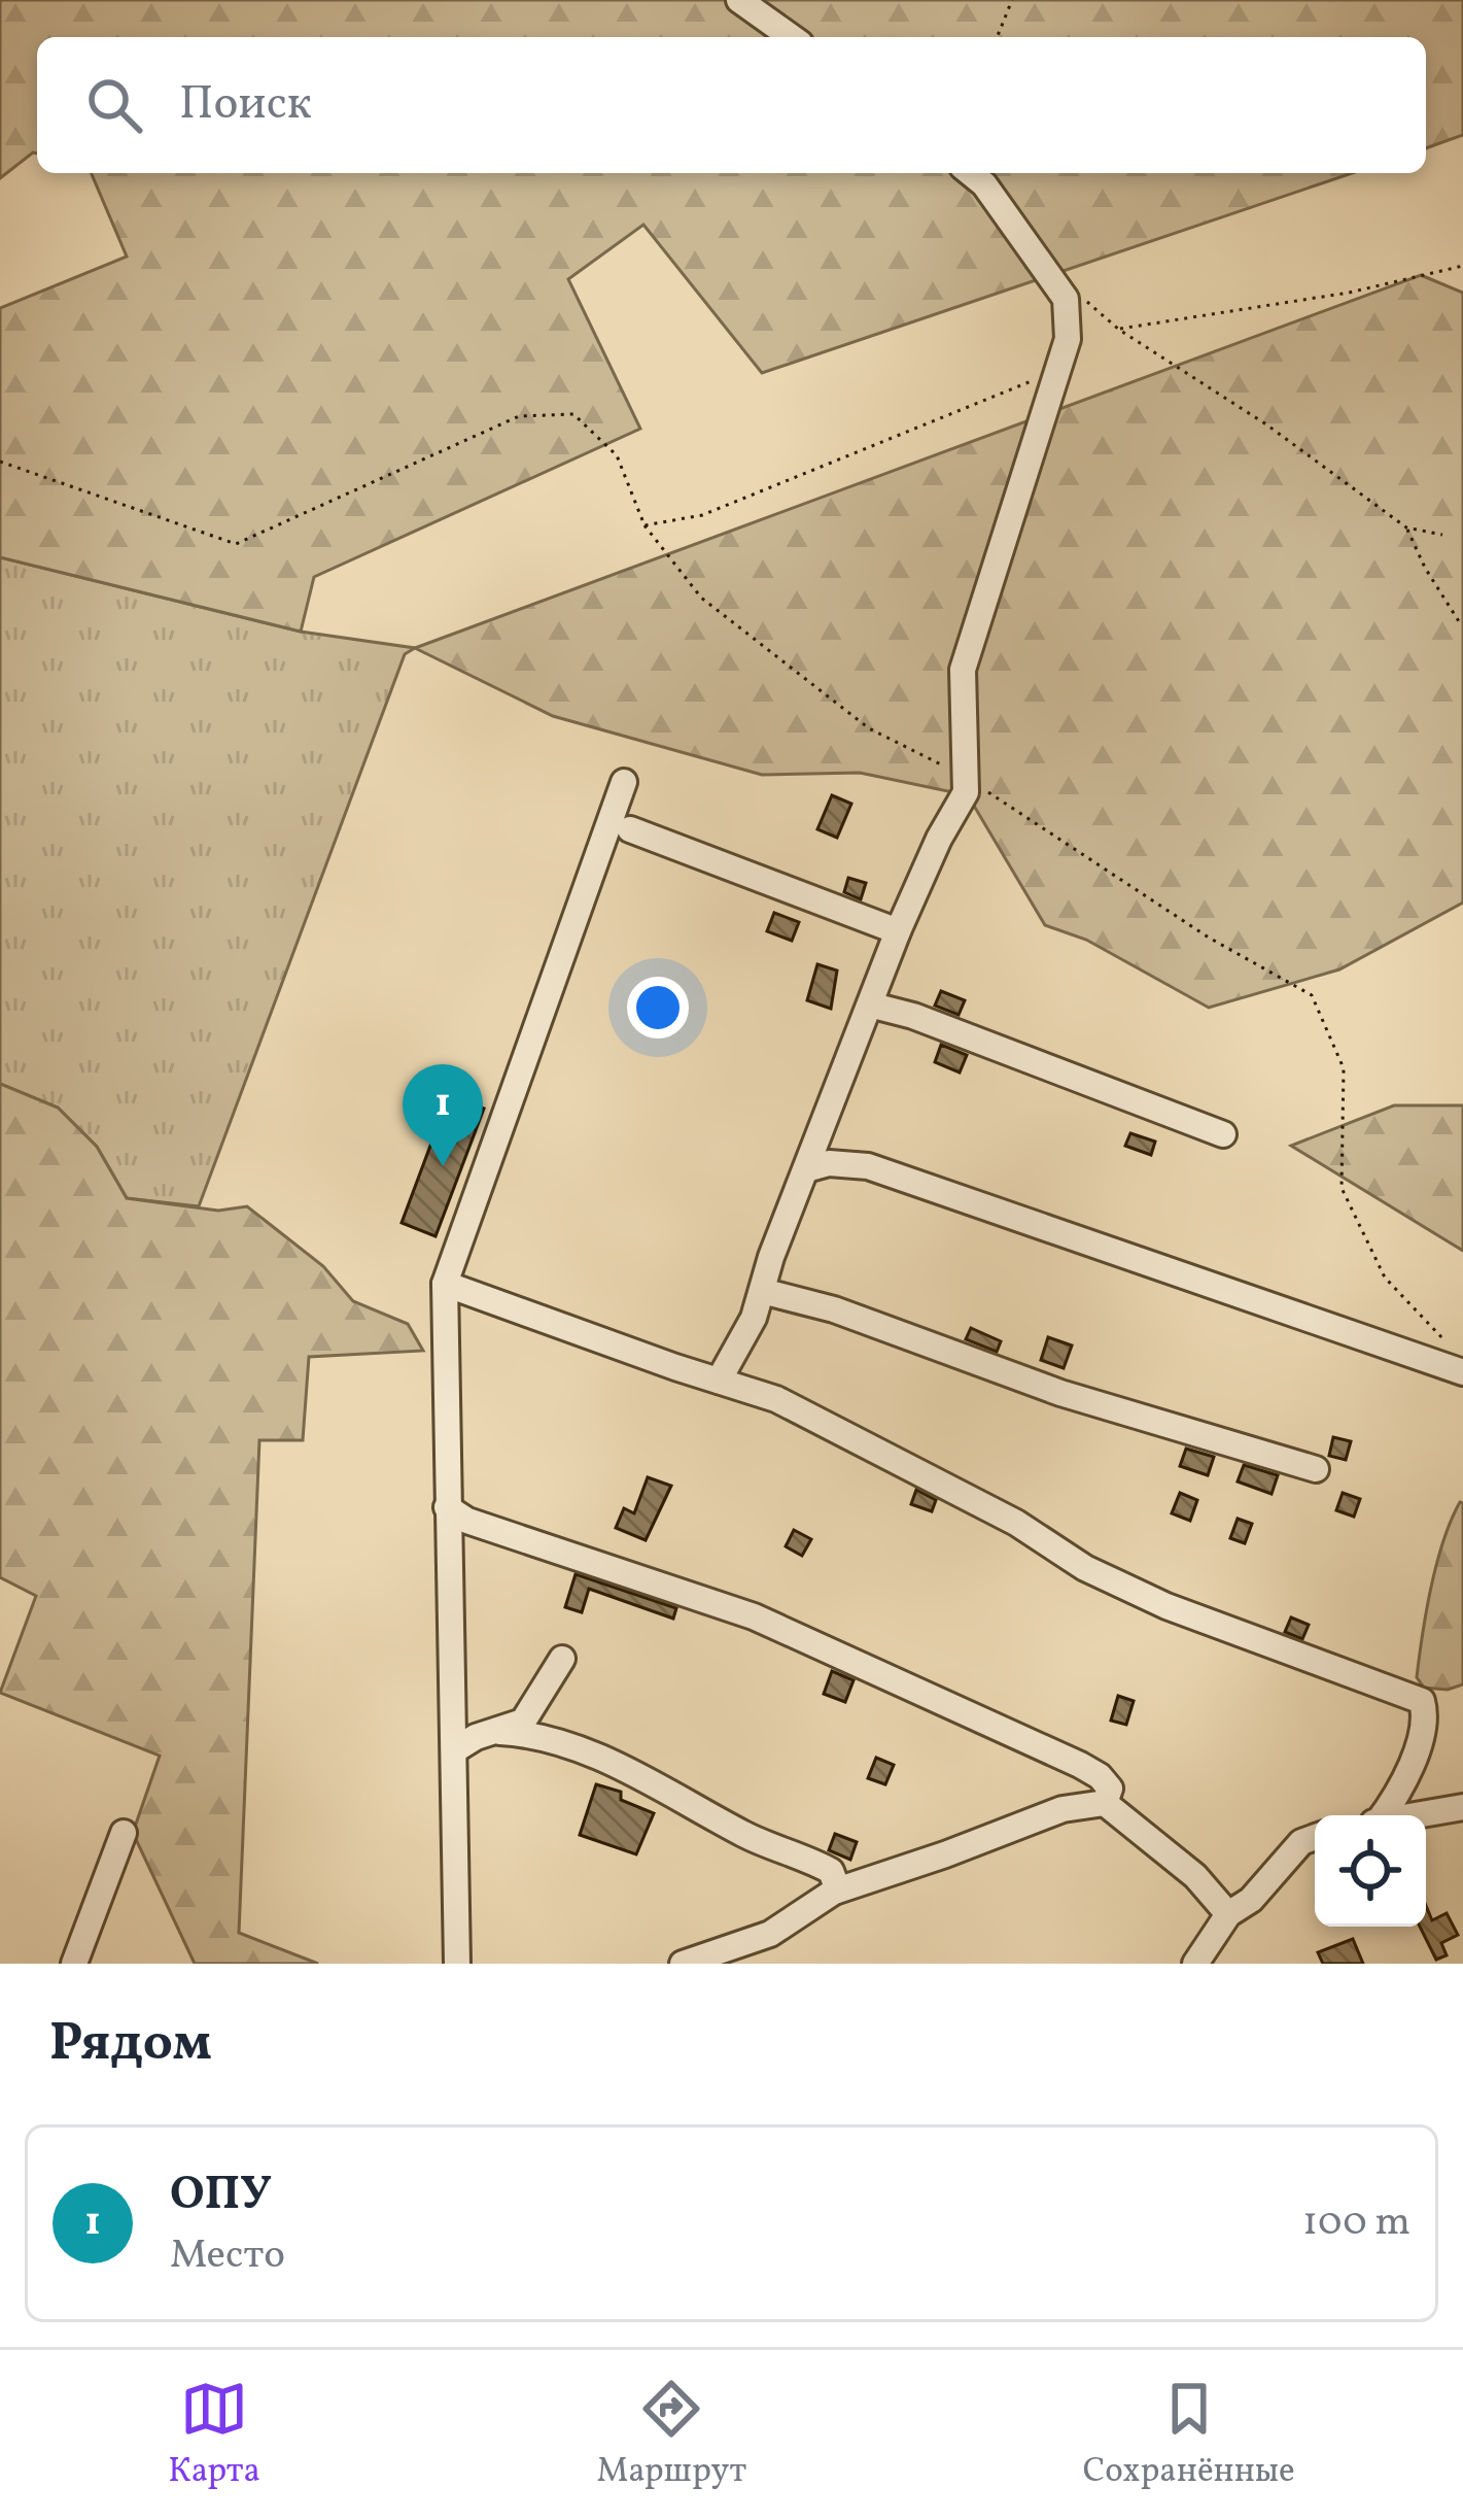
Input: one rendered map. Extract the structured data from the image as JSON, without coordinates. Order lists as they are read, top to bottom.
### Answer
{
  "page": {
    "search": "Поиск",
    "pins": "1",
    "heading": "Рядом",
    "list": [
      {
        "mark": "1",
        "name": "ОПУ",
        "note": "Место",
        "value": "100 m"
      }
    ],
    "nav": ["Карта", "Маршрут", "Сохранённые"]
  }
}
